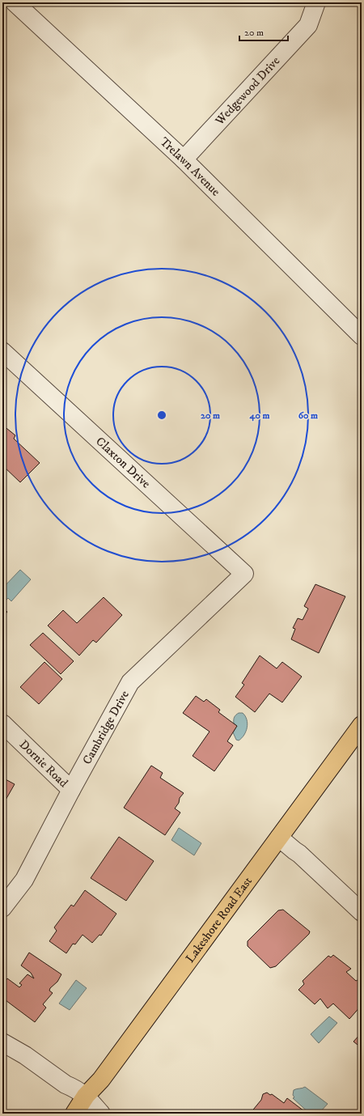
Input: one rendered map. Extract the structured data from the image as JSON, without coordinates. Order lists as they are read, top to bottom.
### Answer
{
  "streets": {
    "main road": ["Lakeshore Road East"],
    "street": [
      "Wedgewood Drive",
      "Trelawn Avenue",
      "Claxton Drive",
      "Cambridge Drive",
      "Dornie Road"
    ]
  },
  "crossings": [
    ["Wedgewood Drive", "Trelawn Avenue"],
    ["Claxton Drive", "Cambridge Drive"],
    ["Cambridge Drive", "Dornie Road"]
  ],
  "scale_bar": "20 m",
  "rings": ["20 m", "40 m", "60 m"]
}
